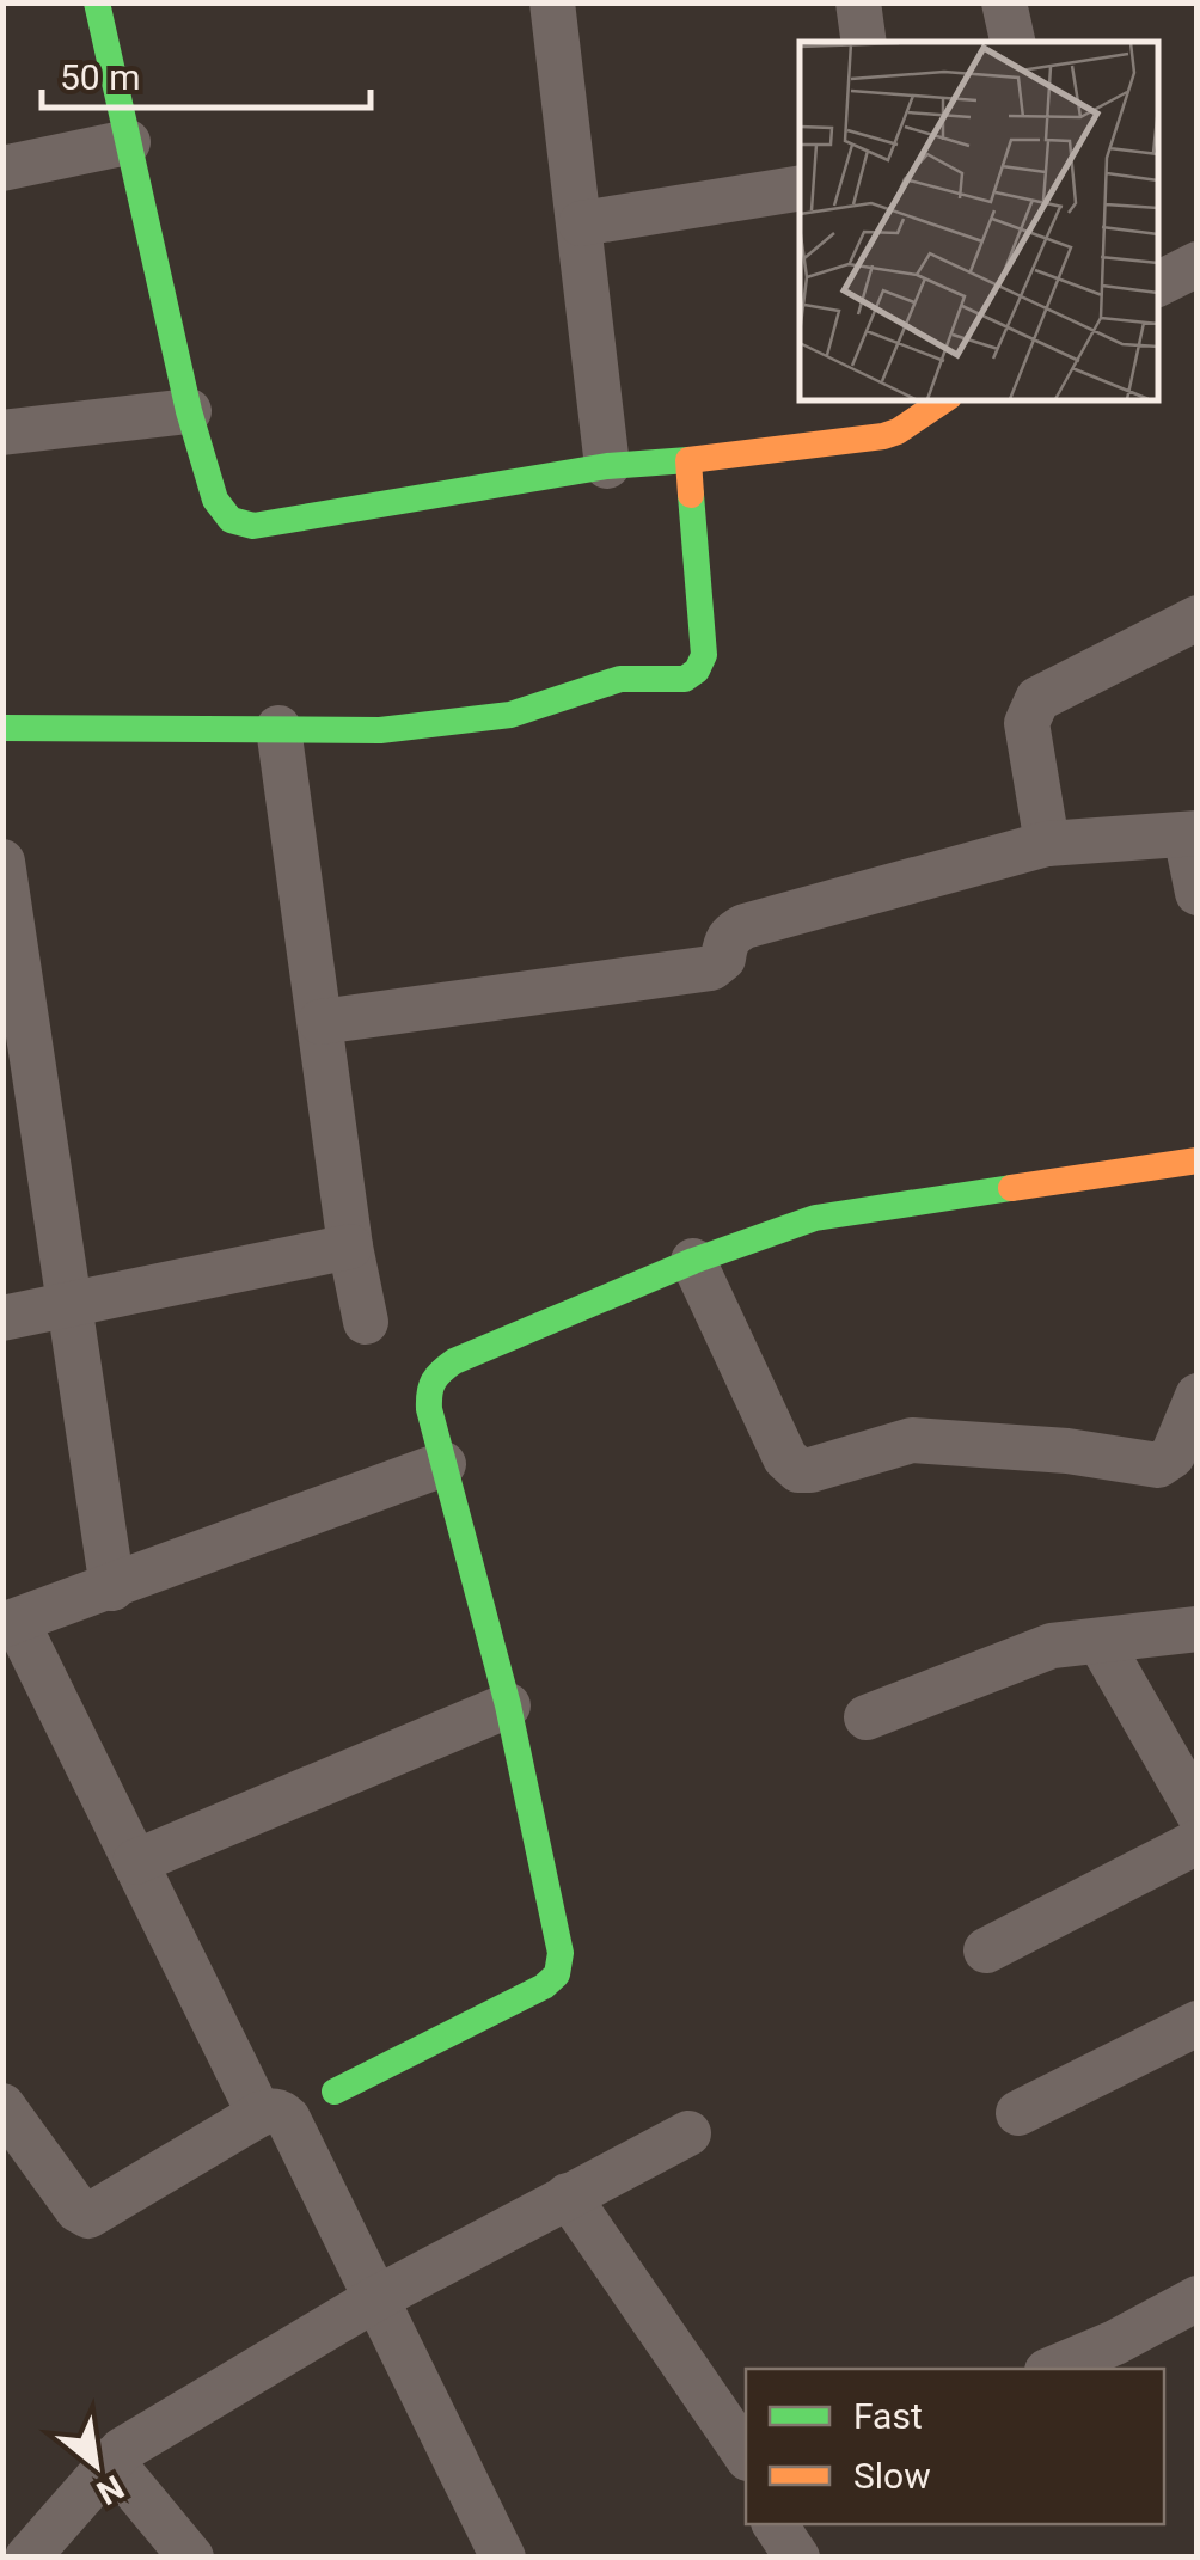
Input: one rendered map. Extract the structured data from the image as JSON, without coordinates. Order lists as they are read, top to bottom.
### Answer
{
  "legend": ["Fast", "Slow"],
  "scale_bar": "50 m",
  "north": "bottom right"
}
